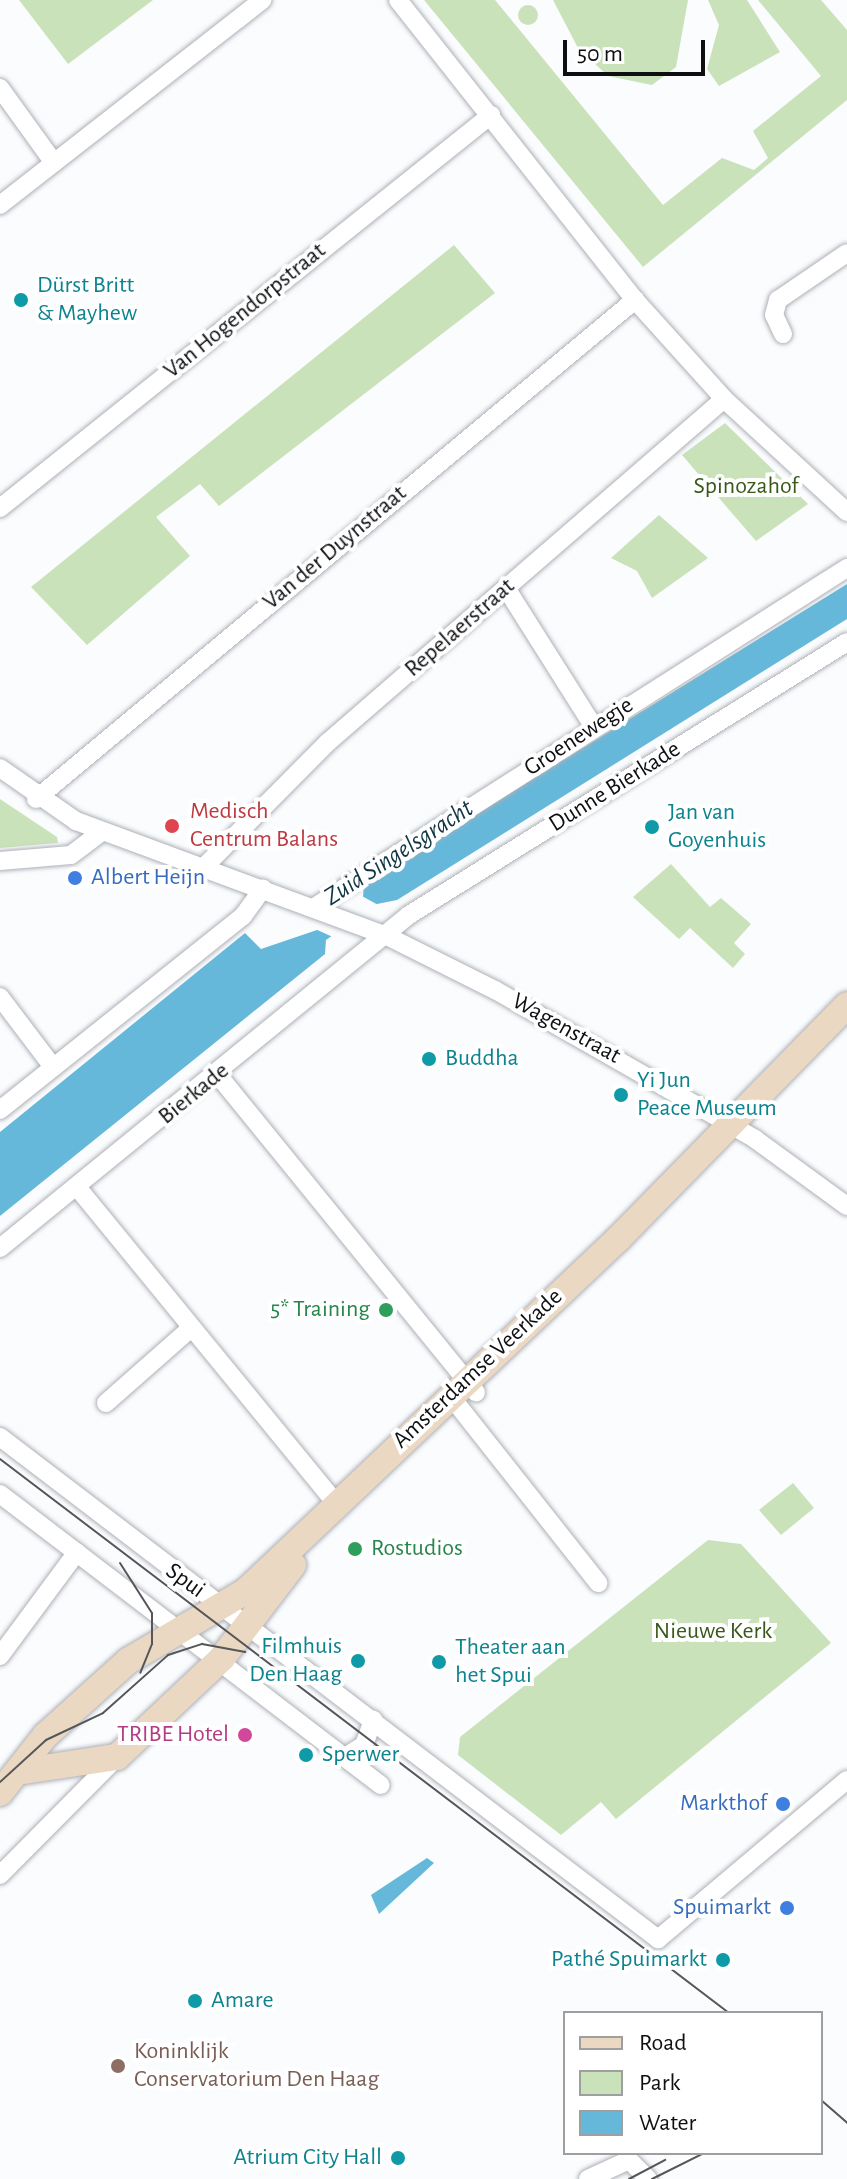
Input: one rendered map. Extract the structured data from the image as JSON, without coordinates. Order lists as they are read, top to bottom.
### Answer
{
  "streets": {
    "street": [
      "Van Hogendorpstraat",
      "Van der Duynstraat",
      "Repelaerstraat",
      "Groenewegje",
      "Dunne Bierkade",
      "Wagenstraat",
      "Bierkade",
      "Amsterdamse Veerkade",
      "Spui"
    ]
  },
  "crossings": [
    ["Van der Duynstraat", "Wagenstraat"],
    ["Repelaerstraat", "Wagenstraat"],
    ["Groenewegje", "Wagenstraat"],
    ["Dunne Bierkade", "Wagenstraat"],
    ["Dunne Bierkade", "Bierkade"],
    ["Wagenstraat", "Bierkade"],
    ["Wagenstraat", "Amsterdamse Veerkade"],
    ["Amsterdamse Veerkade", "Spui"]
  ],
  "water": ["Zuid Singelsgracht"],
  "parks": ["Spinozahof", "Nieuwe Kerk"],
  "places": [
    "Dürst Britt & Mayhew",
    "Medisch Centrum Balans",
    "Jan van Goyenhuis",
    "Albert Heijn",
    "Buddha",
    "Yi Jun Peace Museum",
    "5* Training",
    "Rostudios",
    "Filmhuis Den Haag",
    "Theater aan het Spui",
    "TRIBE Hotel",
    "Sperwer",
    "Markthof",
    "Spuimarkt",
    "Pathé Spuimarkt",
    "Amare",
    "Koninklijk Conservatorium Den Haag",
    "Atrium City Hall"
  ],
  "legend": ["Road", "Park", "Water"],
  "scale_bar": "50 m"
}
